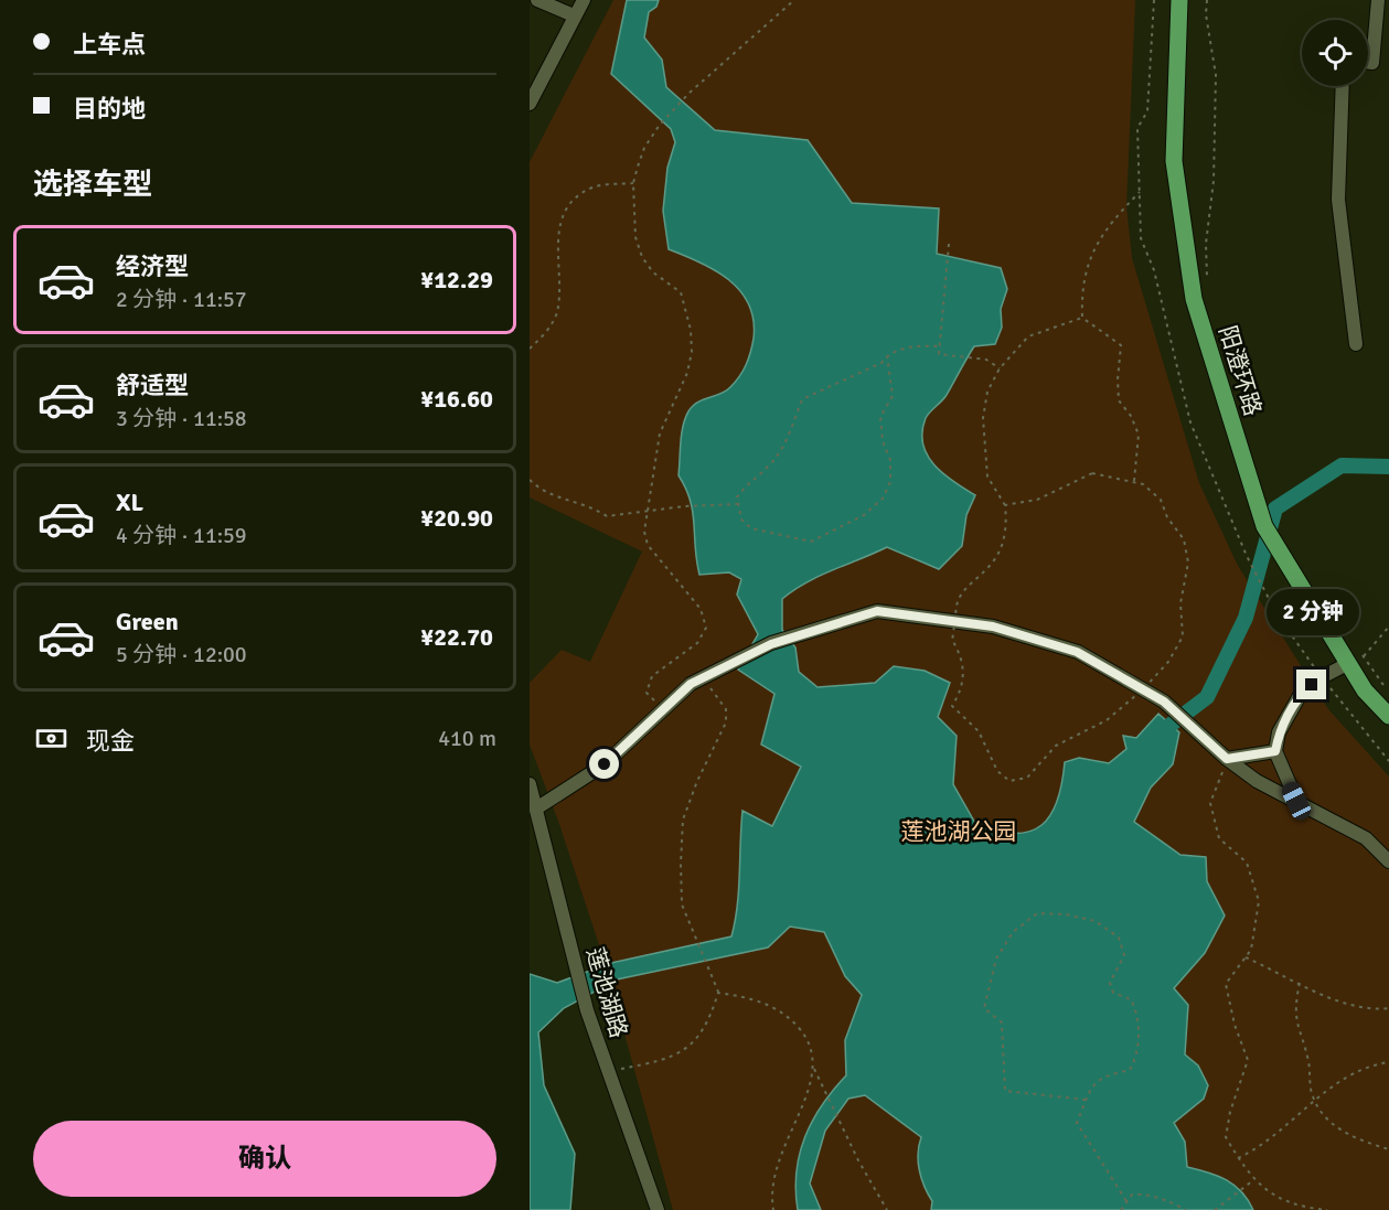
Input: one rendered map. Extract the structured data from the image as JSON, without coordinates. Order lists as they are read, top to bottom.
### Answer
{
  "streets": {
    "main road": ["阳澄环路"],
    "street": ["莲池湖路"]
  },
  "parks": ["莲池湖公园"],
  "page": {
    "banner": ["上车点", "目的地"],
    "heading": "选择车型",
    "list": [
      {
        "name": "经济型",
        "note": "2 分钟 · 11:57",
        "value": "¥12.29"
      },
      {
        "name": "舒适型",
        "note": "3 分钟 · 11:58",
        "value": "¥16.60"
      },
      {
        "name": "XL",
        "note": "4 分钟 · 11:59",
        "value": "¥20.90"
      },
      {
        "name": "Green",
        "note": "5 分钟 · 12:00",
        "value": "¥22.70"
      }
    ],
    "bubble": "2 分钟",
    "pay": ["现金", "410 m"],
    "buttons": "确认"
  }
}
